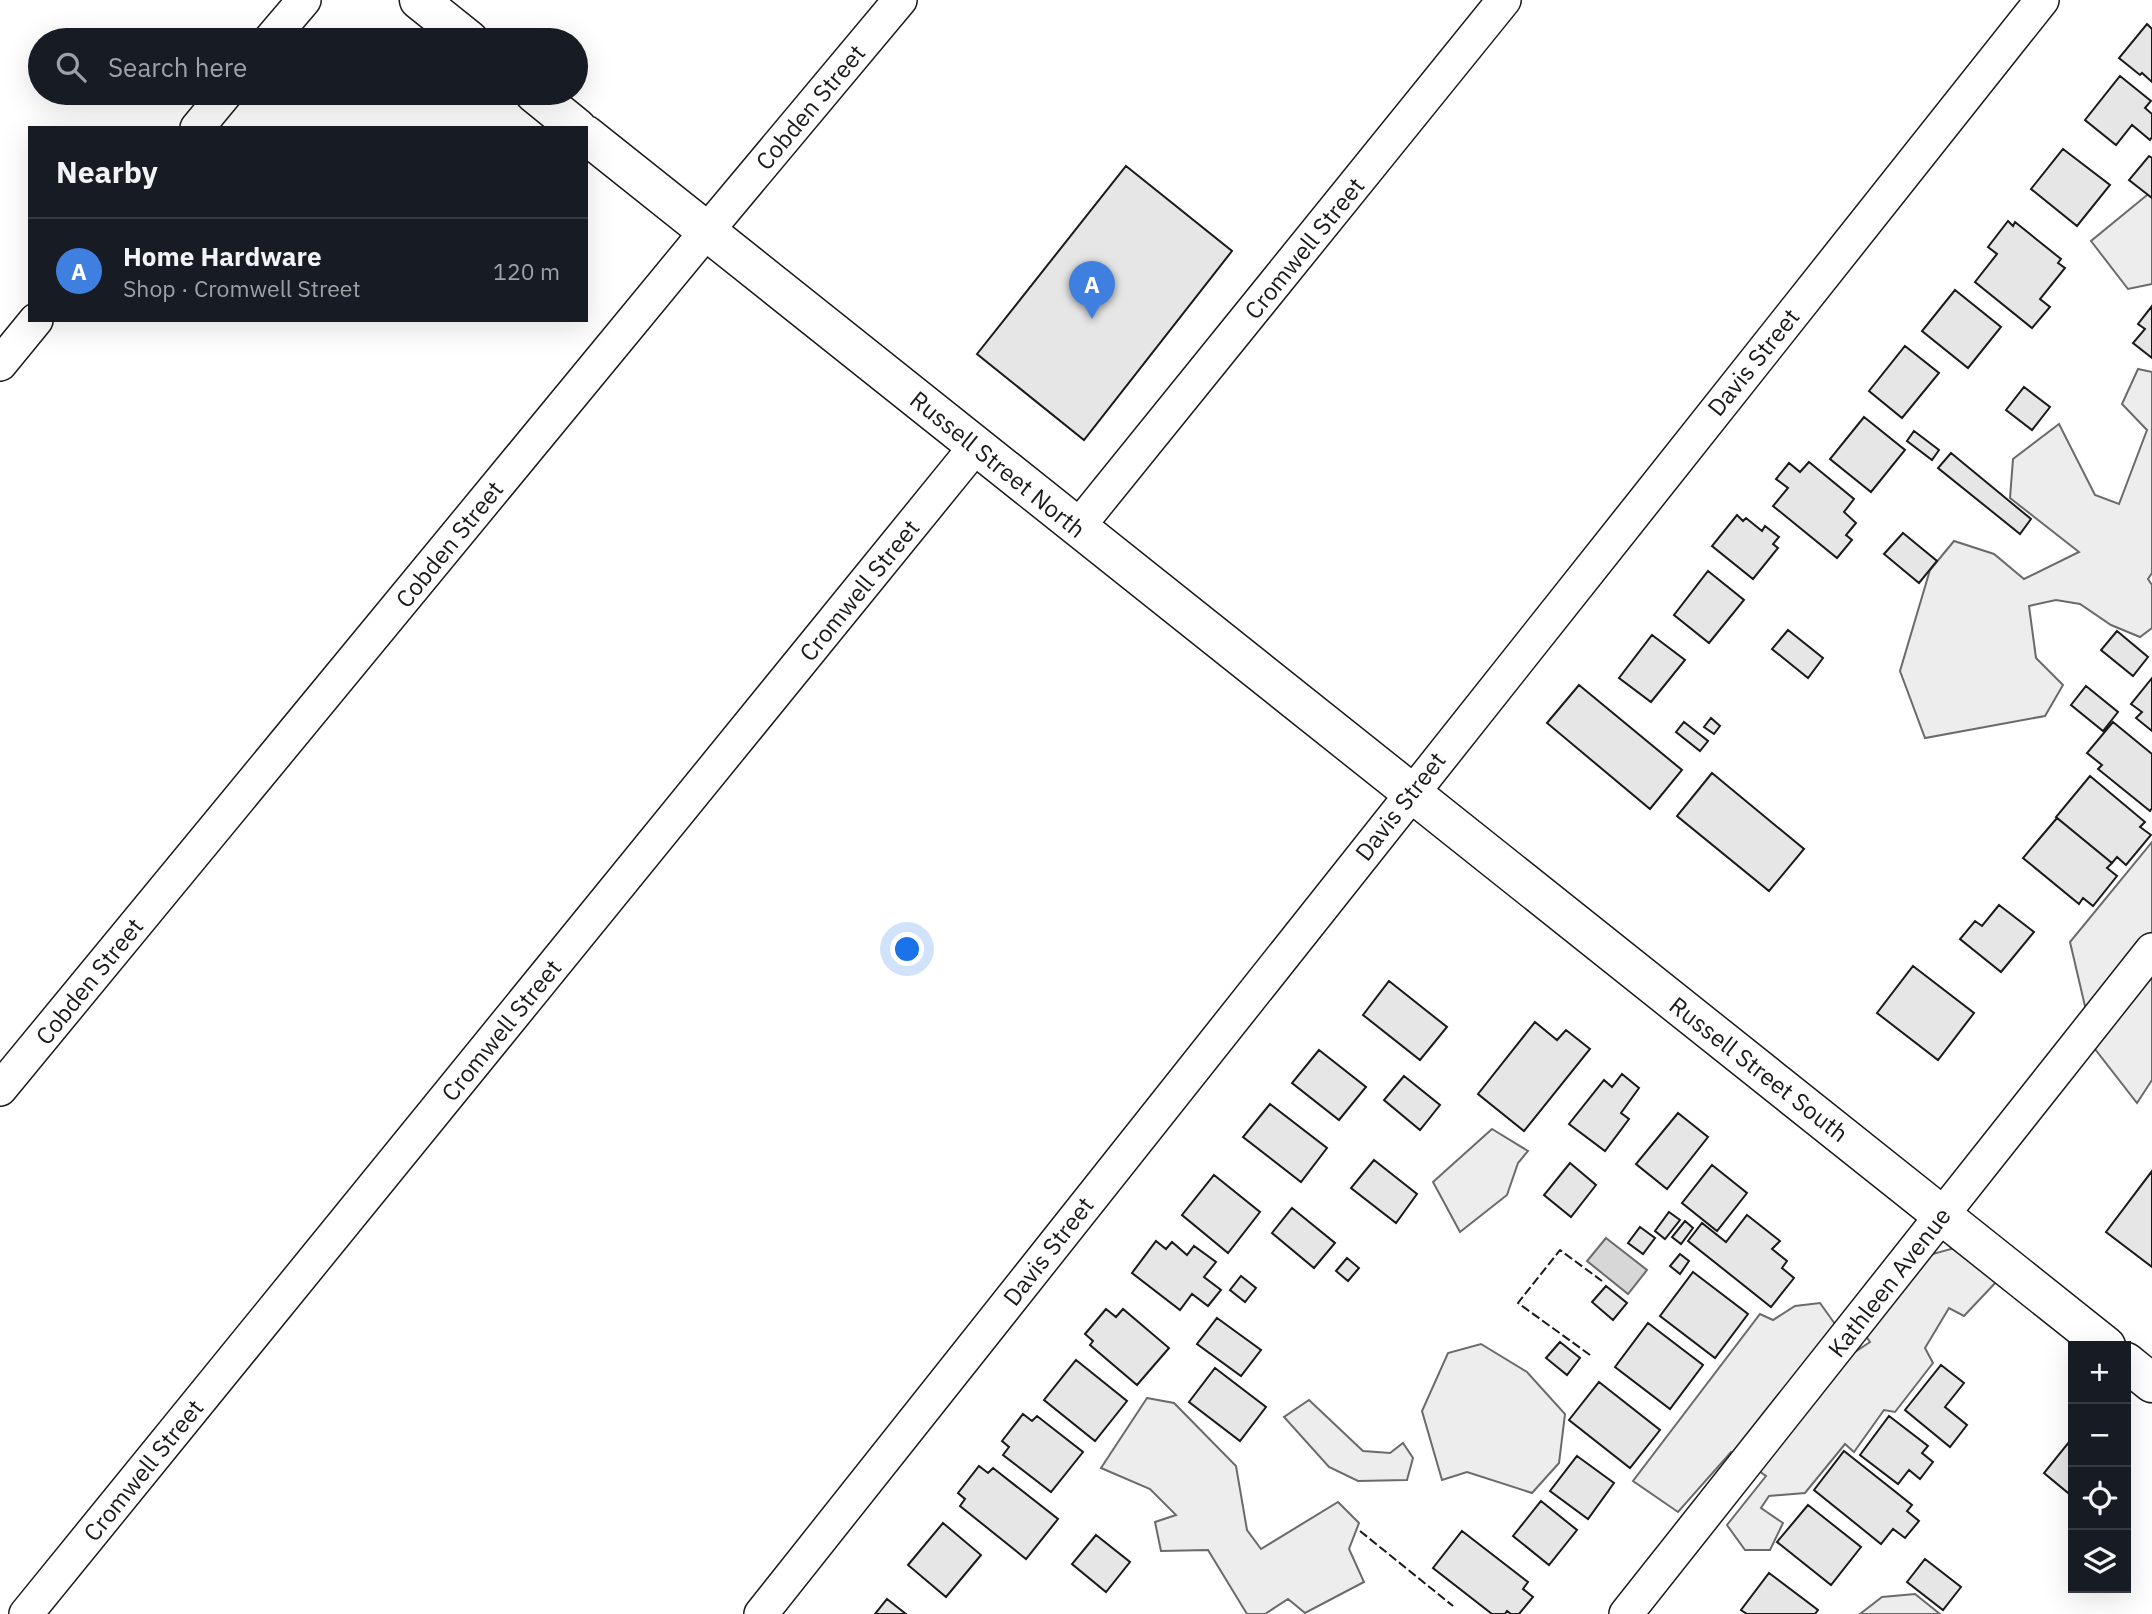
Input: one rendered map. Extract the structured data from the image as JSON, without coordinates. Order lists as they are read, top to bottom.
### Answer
{
  "streets": {
    "street": [
      "Cobden Street",
      "Cromwell Street",
      "Davis Street",
      "Russell Street North",
      "Russell Street South",
      "Kathleen Avenue"
    ]
  },
  "crossings": [
    ["Cobden Street", "Russell Street North"],
    ["Cromwell Street", "Russell Street North"],
    ["Davis Street", "Russell Street North"],
    ["Davis Street", "Russell Street South"],
    ["Russell Street North", "Russell Street South"],
    ["Russell Street South", "Kathleen Avenue"]
  ],
  "page": {
    "search": "Search here",
    "heading": "Nearby",
    "list": [
      {
        "mark": "A",
        "name": "Home Hardware",
        "note": "Shop · Cromwell Street",
        "value": "120 m"
      }
    ],
    "pins": "A",
    "map_buttons": ["+", "−"]
  }
}
